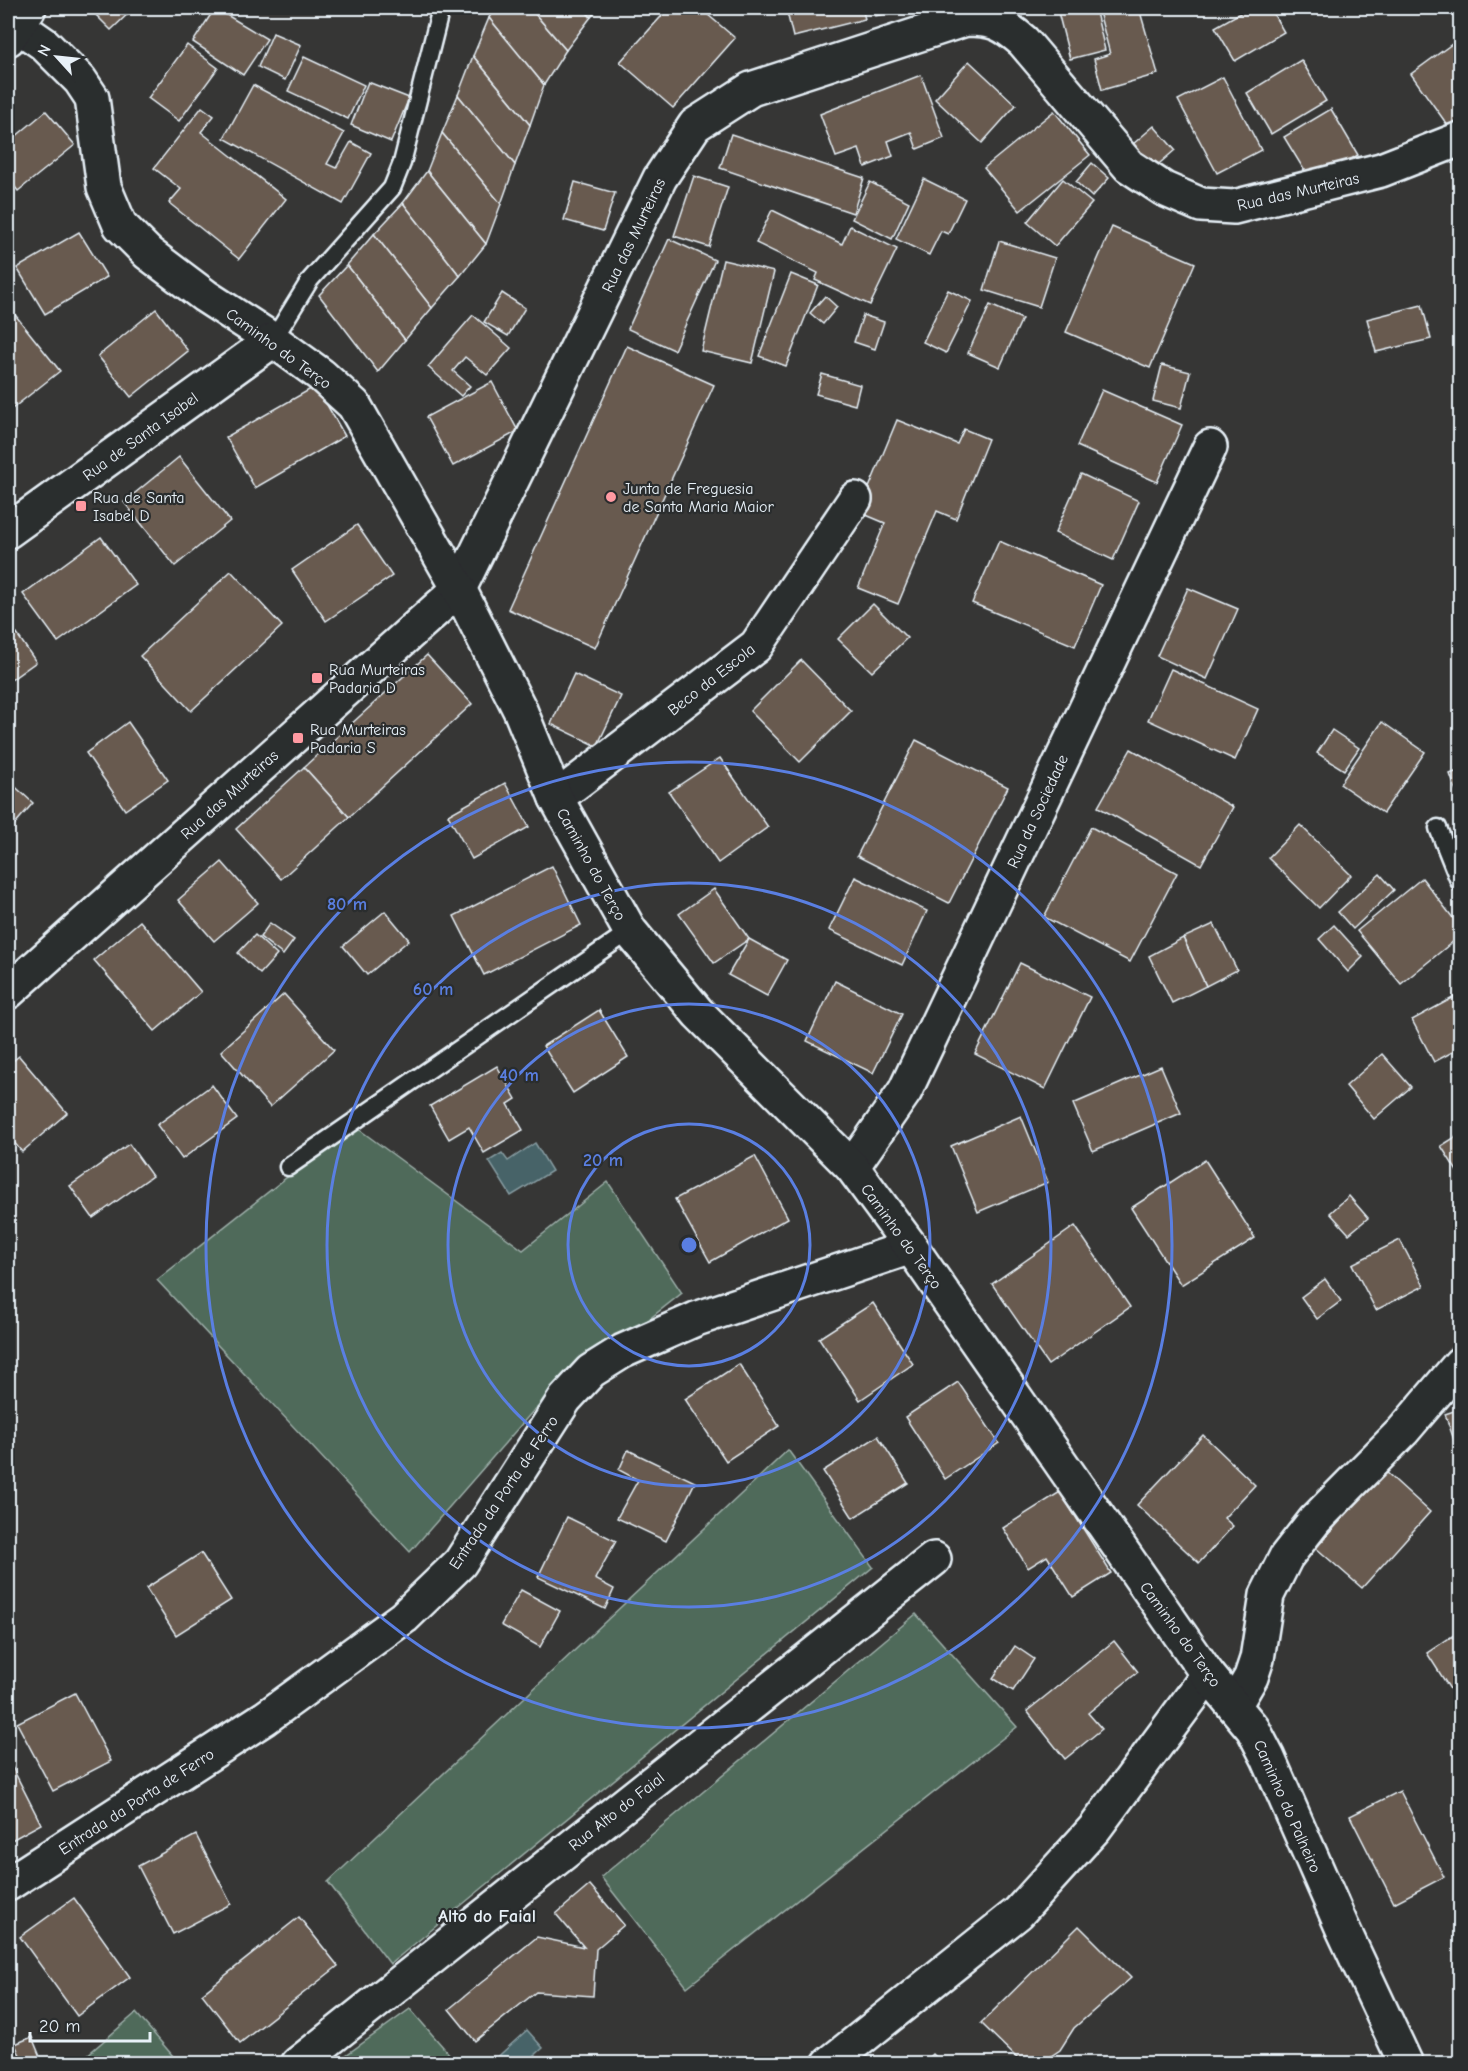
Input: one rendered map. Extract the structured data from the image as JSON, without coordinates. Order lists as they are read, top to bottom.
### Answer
{
  "streets": {
    "street": [
      "Rua das Murteiras",
      "Caminho do Terço",
      "Rua de Santa Isabel",
      "Beco da Escola",
      "Rua da Sociedade",
      "Entrada da Porta de Ferro",
      "Caminho do Palheiro",
      "Rua Alto do Faial"
    ]
  },
  "crossings": [
    ["Rua das Murteiras", "Caminho do Terço"],
    ["Caminho do Terço", "Rua de Santa Isabel"],
    ["Caminho do Terço", "Beco da Escola"],
    ["Caminho do Terço", "Rua da Sociedade"],
    ["Caminho do Terço", "Entrada da Porta de Ferro"],
    ["Caminho do Terço", "Caminho do Palheiro"]
  ],
  "districts": ["Alto do Faial"],
  "places": {
    "other": ["Junta de Freguesia de Santa Maria Maior"],
    "transit": ["Rua de Santa Isabel D", "Rua Murteiras Padaria D", "Rua Murteiras Padaria S"]
  },
  "scale_bar": "20 m",
  "north": "top left",
  "rings": [
    "80 m",
    "60 m",
    "40 m",
    "20 m"
  ]
}
